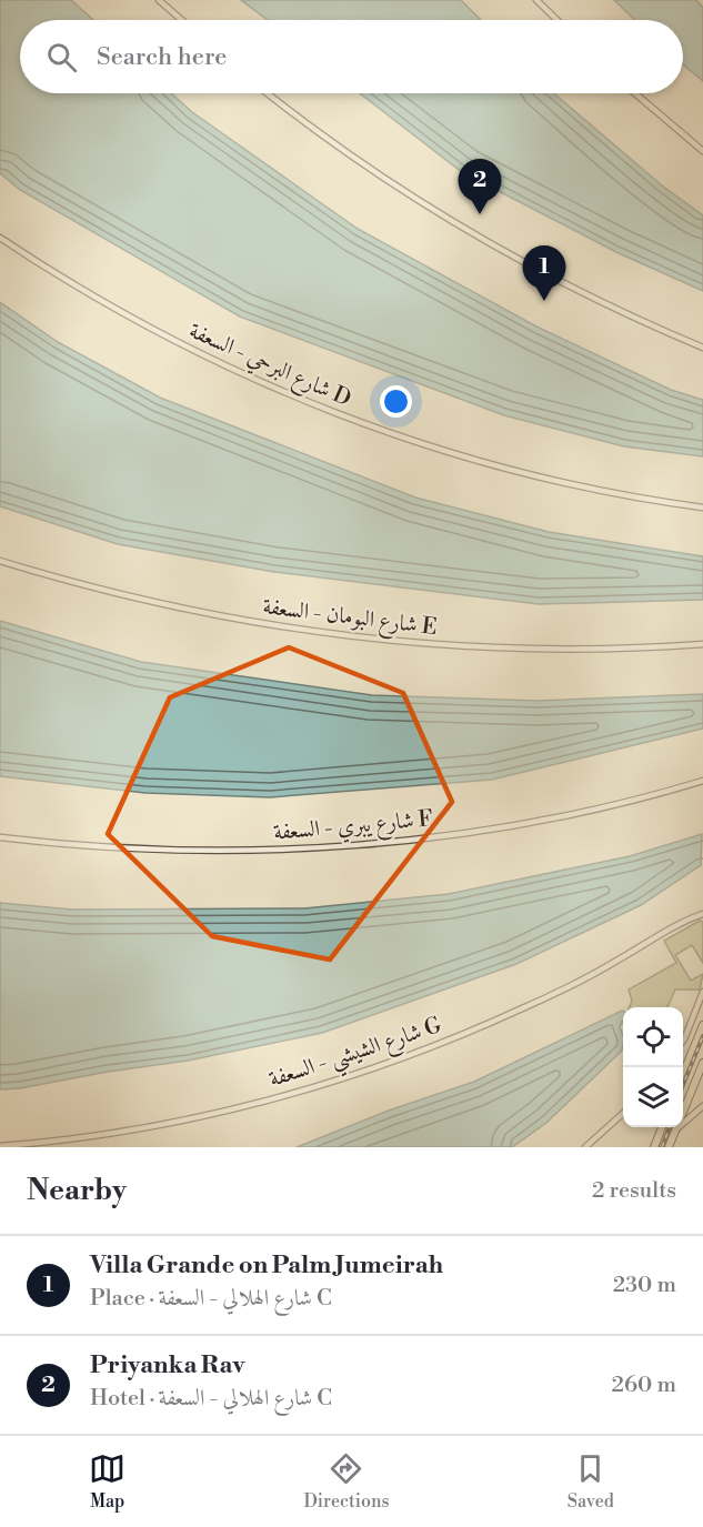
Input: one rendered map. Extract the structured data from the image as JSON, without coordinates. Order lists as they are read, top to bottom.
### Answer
{
  "streets": {
    "street": [
      "شارع البرحي - السعفة D",
      "شارع البومان - السعفة E",
      "شارع يبري - السعفة F",
      "شارع الشيشي - السعفة G"
    ]
  },
  "page": {
    "search": "Search here",
    "pins": ["2", "1"],
    "heading": ["Nearby", "2 results"],
    "list": [
      {
        "mark": "1",
        "name": "Villa Grande on Palm Jumeirah",
        "note": "Place · شارع الهلالي - السعفة C",
        "value": "230 m"
      },
      {
        "mark": "2",
        "name": "Priyanka Rav",
        "note": "Hotel · شارع الهلالي - السعفة C",
        "value": "260 m"
      }
    ],
    "nav": ["Map", "Directions", "Saved"]
  }
}
